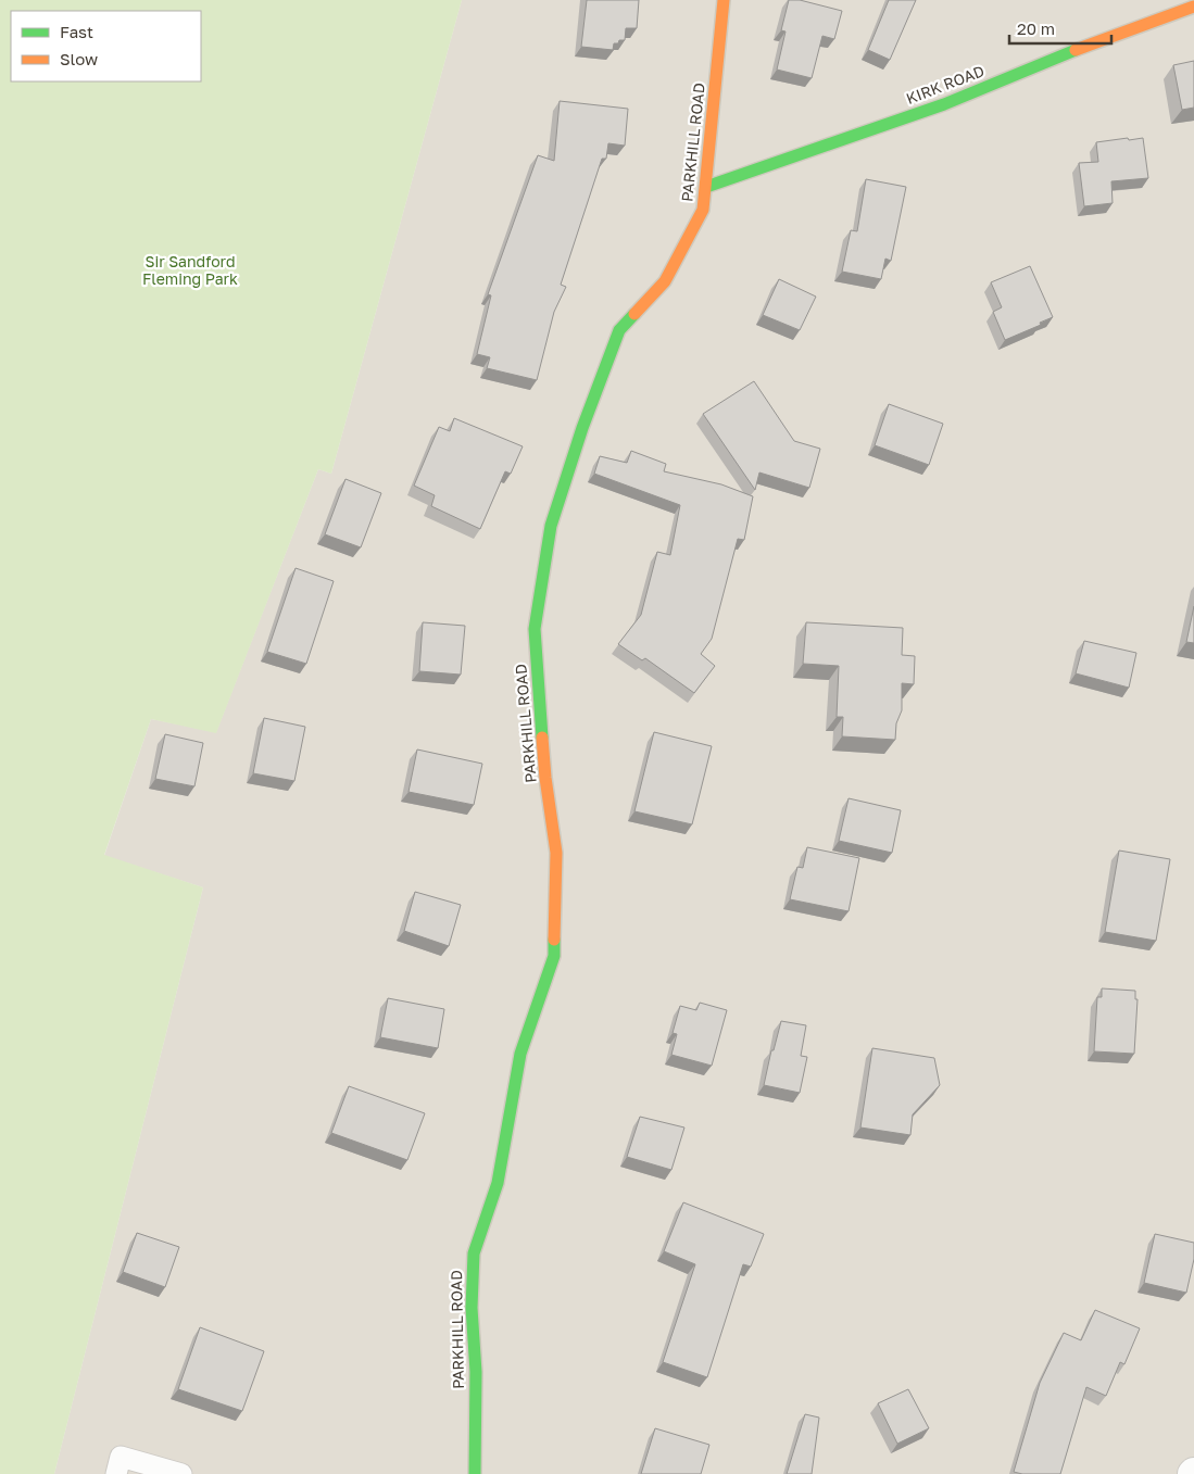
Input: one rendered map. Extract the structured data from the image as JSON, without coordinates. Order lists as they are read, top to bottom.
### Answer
{
  "streets": {
    "street": ["KIRK ROAD", "PARKHILL ROAD"]
  },
  "crossings": [
    ["KIRK ROAD", "PARKHILL ROAD"]
  ],
  "parks": ["Sir Sandford Fleming Park"],
  "legend": ["Fast", "Slow"],
  "scale_bar": "20 m"
}
